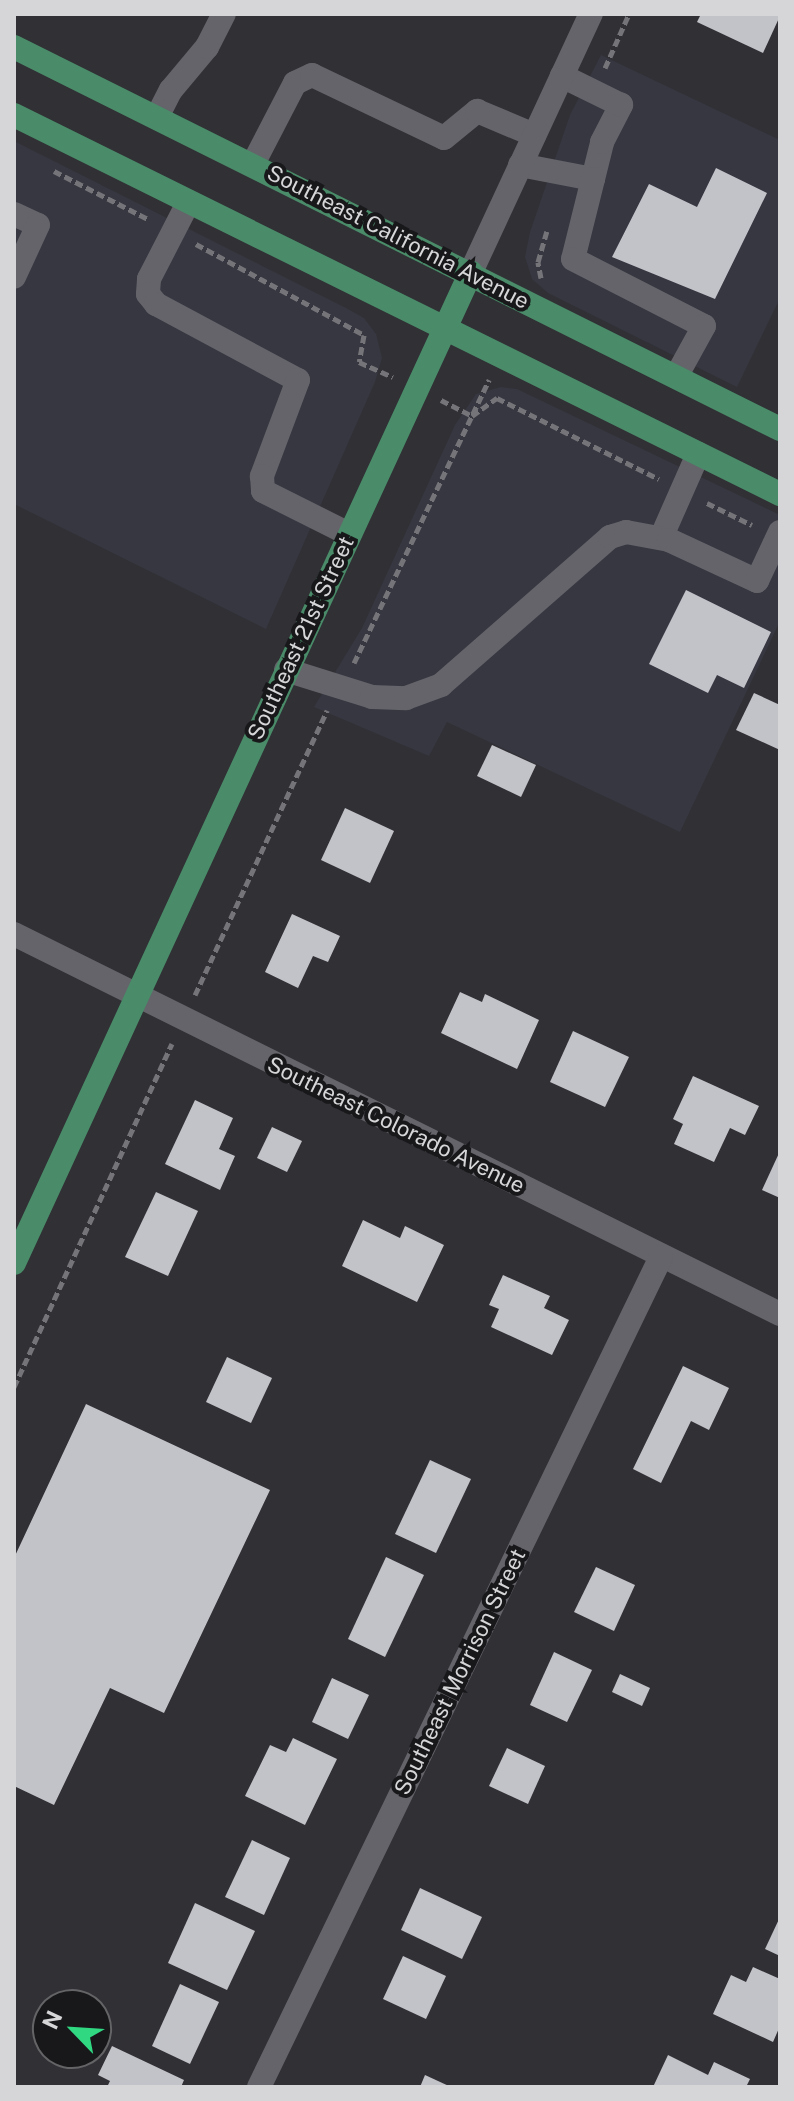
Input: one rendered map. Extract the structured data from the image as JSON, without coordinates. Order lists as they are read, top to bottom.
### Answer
{
  "streets": {
    "main road": ["Southeast California Avenue", "Southeast 21st Street"],
    "street": ["Southeast Colorado Avenue", "Southeast Morrison Street"]
  },
  "crossings": [
    ["Southeast California Avenue", "Southeast 21st Street"],
    ["Southeast 21st Street", "Southeast Colorado Avenue"],
    ["Southeast Colorado Avenue", "Southeast Morrison Street"]
  ],
  "north": "top left"
}
